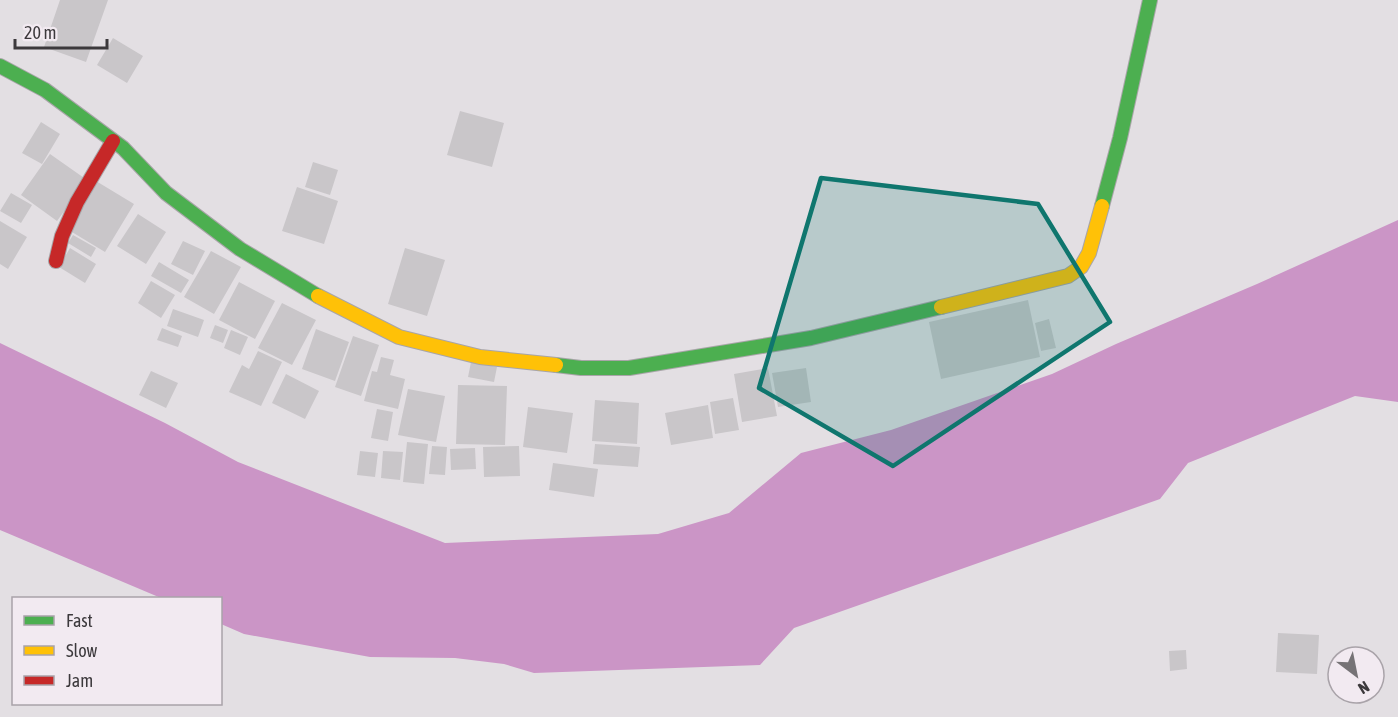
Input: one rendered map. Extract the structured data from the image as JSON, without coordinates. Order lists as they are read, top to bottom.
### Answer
{
  "legend": ["Fast", "Slow", "Jam"],
  "scale_bar": "20 m",
  "north": "bottom right"
}
